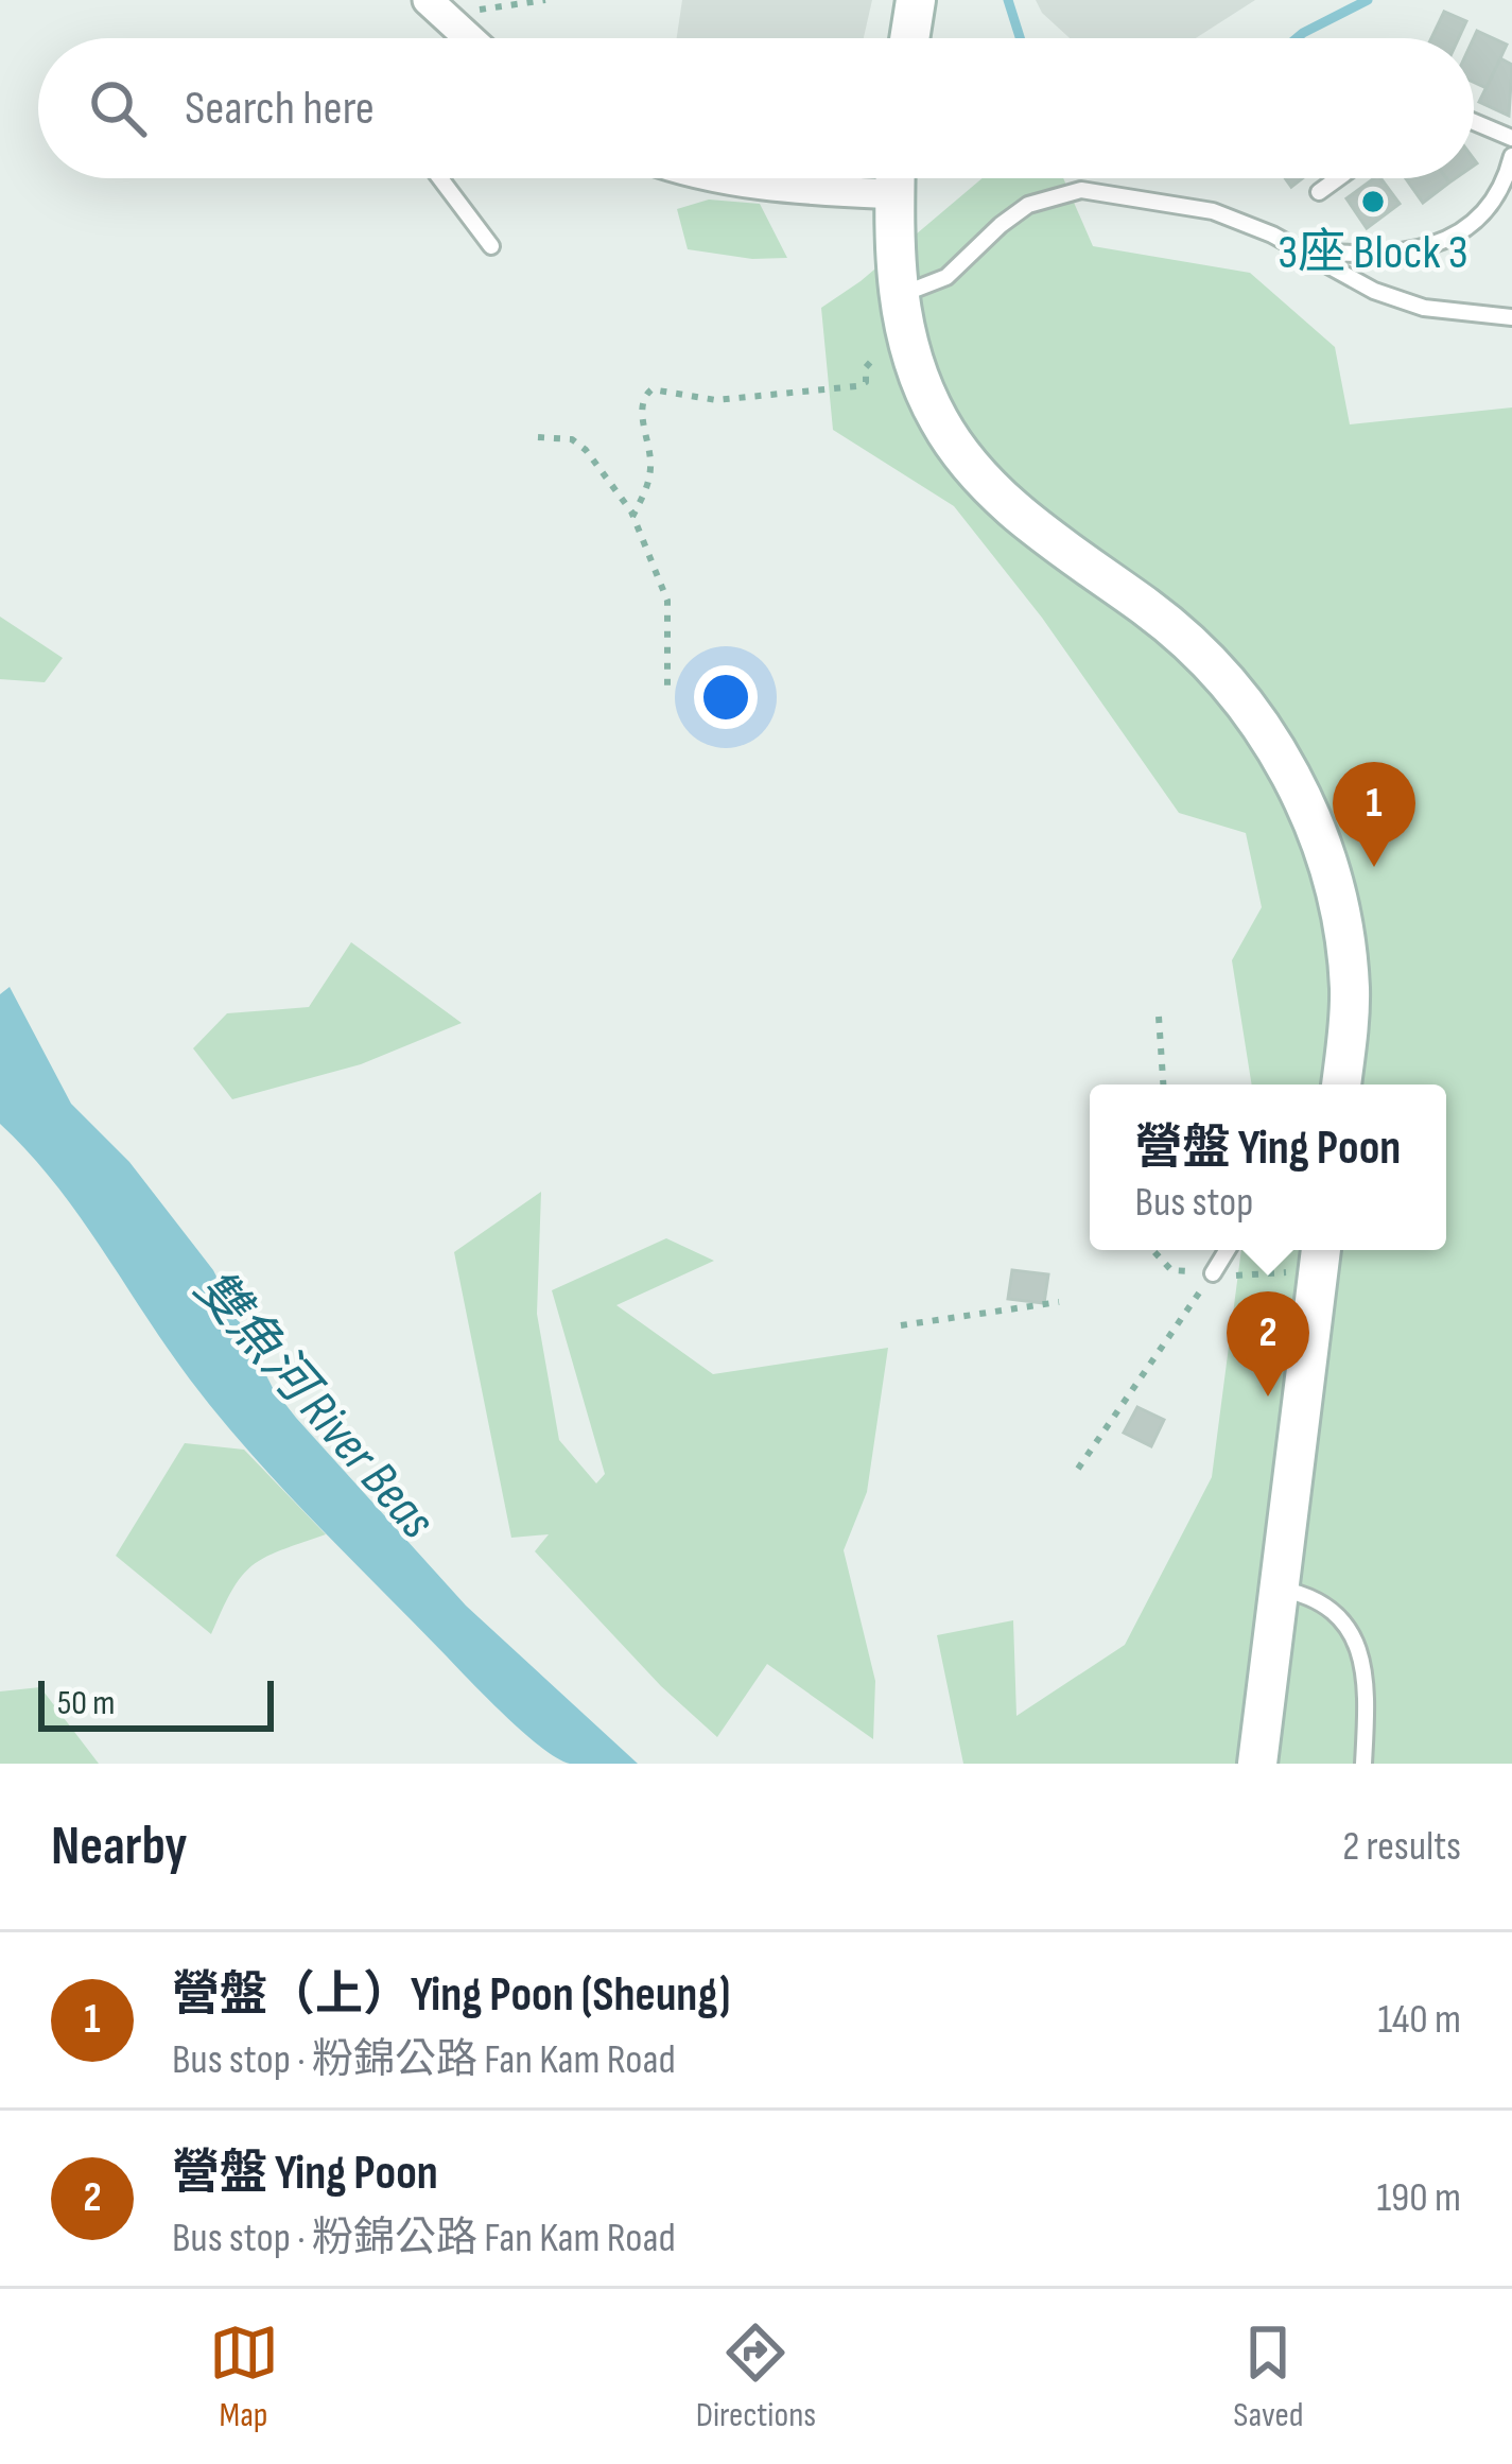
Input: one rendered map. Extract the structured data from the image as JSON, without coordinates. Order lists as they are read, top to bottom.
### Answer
{
  "water": ["雙魚河 River Beas"],
  "places": ["3座 Block 3"],
  "scale_bar": "50 m",
  "page": {
    "search": "Search here",
    "pins": ["1", "2"],
    "popup": ["營盤 Ying Poon", "Bus stop"],
    "scale": "50 m",
    "heading": ["Nearby", "2 results"],
    "list": [
      {
        "mark": "1",
        "name": "營盤（上）Ying Poon (Sheung)",
        "note": "Bus stop · 粉錦公路 Fan Kam Road",
        "value": "140 m"
      },
      {
        "mark": "2",
        "name": "營盤 Ying Poon",
        "note": "Bus stop · 粉錦公路 Fan Kam Road",
        "value": "190 m"
      }
    ],
    "nav": ["Map", "Directions", "Saved"]
  }
}
